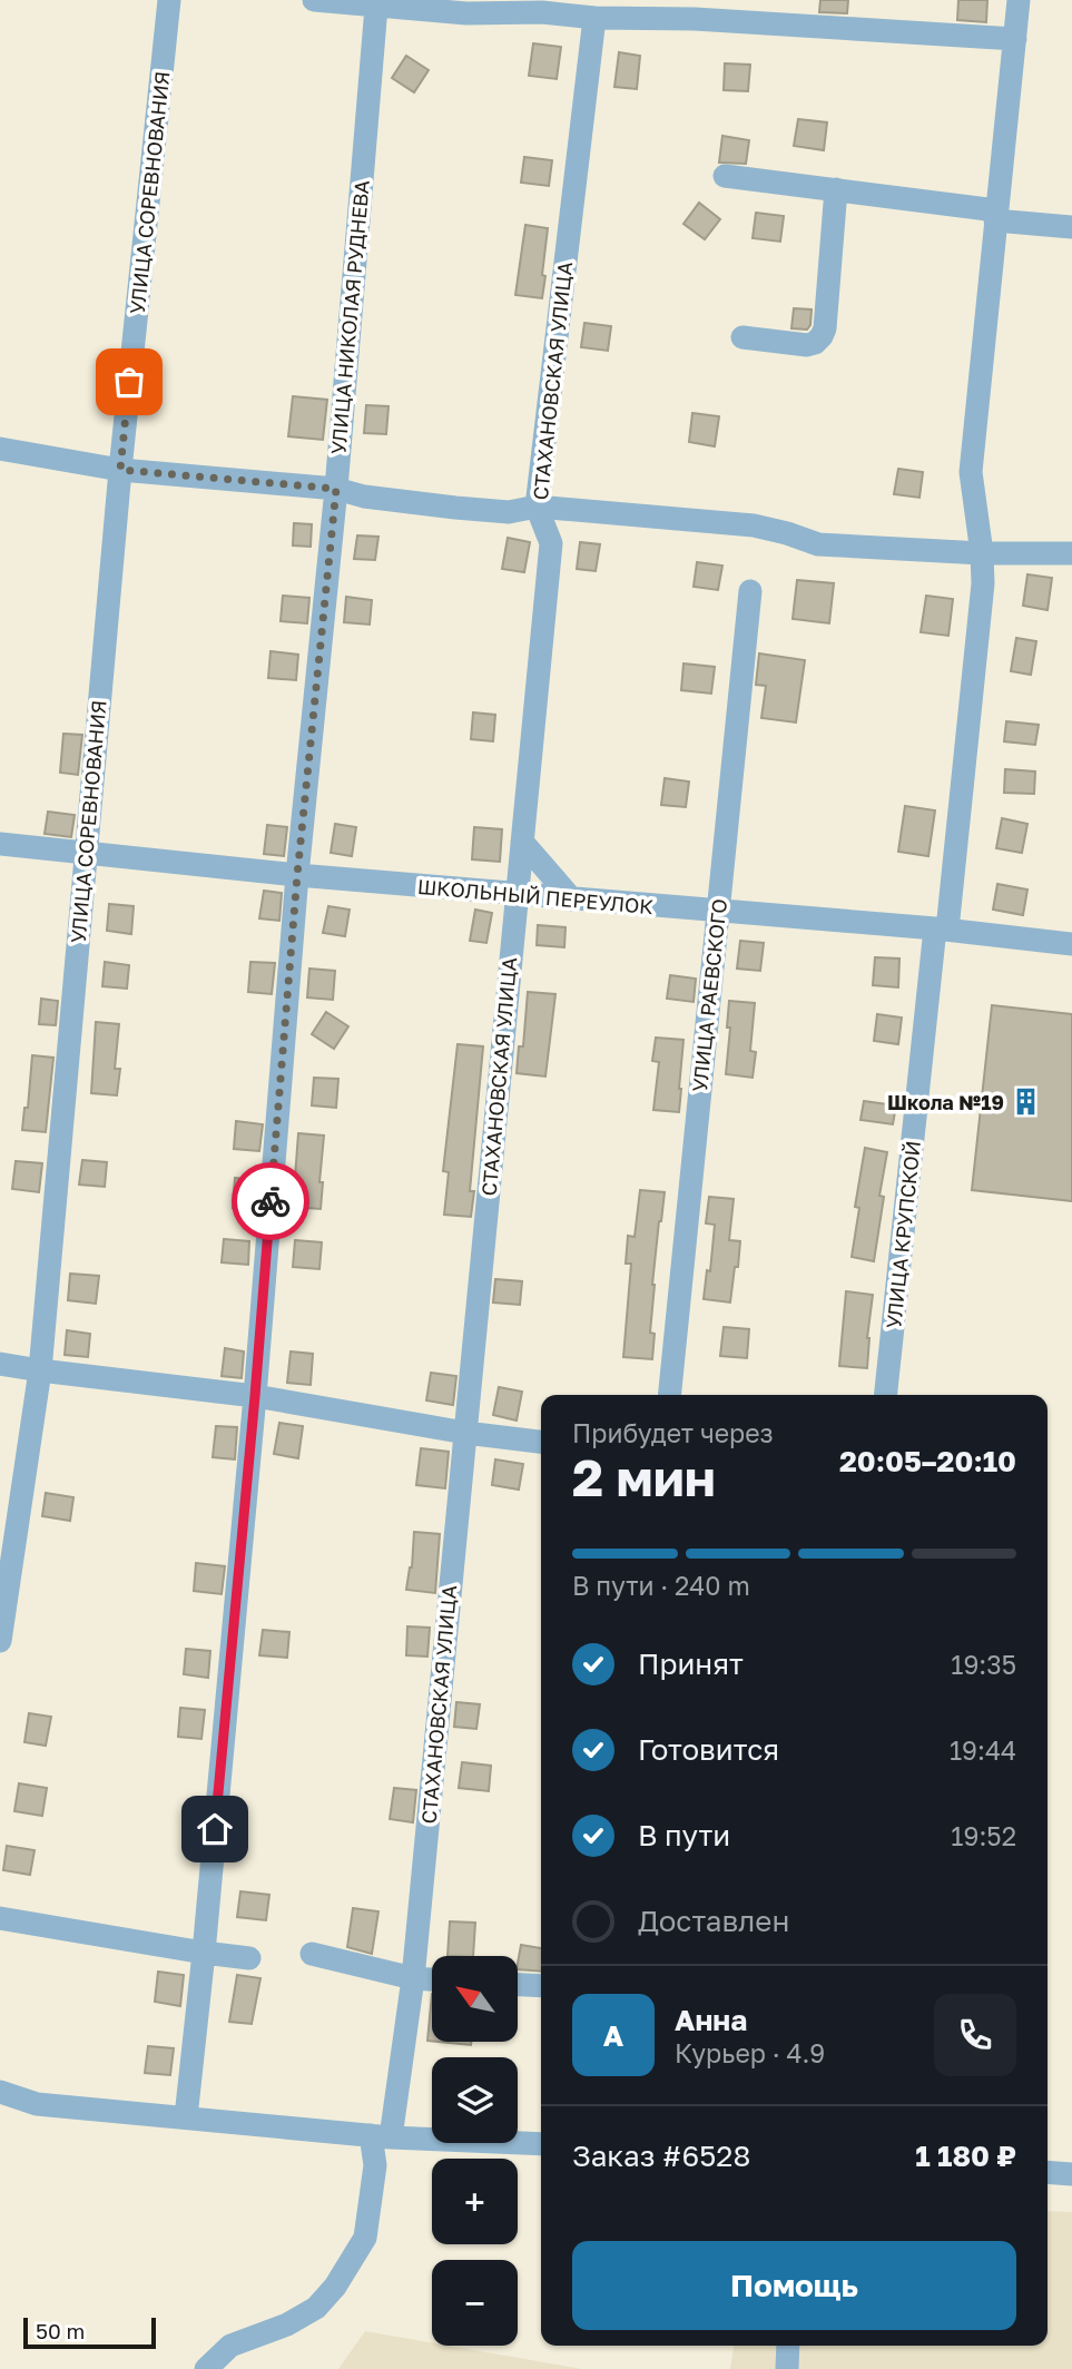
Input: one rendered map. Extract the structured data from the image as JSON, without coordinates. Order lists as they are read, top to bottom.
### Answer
{
  "streets": {
    "street": [
      "УЛИЦА СОРЕВНОВАНИЯ",
      "УЛИЦА НИКОЛАЯ РУДНЕВА",
      "СТАХАНОВСКАЯ УЛИЦА",
      "ШКОЛЬНЫЙ ПЕРЕУЛОК",
      "УЛИЦА РАЕВСКОГО",
      "УЛИЦА КРУПСКОЙ"
    ]
  },
  "crossings": [
    ["УЛИЦА СОРЕВНОВАНИЯ", "ШКОЛЬНЫЙ ПЕРЕУЛОК"],
    ["УЛИЦА НИКОЛАЯ РУДНЕВА", "ШКОЛЬНЫЙ ПЕРЕУЛОК"],
    ["СТАХАНОВСКАЯ УЛИЦА", "ШКОЛЬНЫЙ ПЕРЕУЛОК"],
    ["ШКОЛЬНЫЙ ПЕРЕУЛОК", "УЛИЦА РАЕВСКОГО"],
    ["ШКОЛЬНЫЙ ПЕРЕУЛОК", "УЛИЦА КРУПСКОЙ"]
  ],
  "places": {
    "building": ["Школа №19"]
  },
  "scale_bar": "50 m",
  "north": "top left",
  "page": {
    "heading": ["2 мин", "Прибудет через", "20:05–20:10"],
    "panel": [
      "Анна",
      "Курьер · 4.9",
      "Заказ #6528",
      "1 180 ₽"
    ],
    "bar": "В пути · 240 m",
    "list": [
      ["Принят", "19:35"],
      ["Готовится", "19:44"],
      ["В пути", "19:52"],
      "Доставлен"
    ],
    "map_buttons": ["+", "−"],
    "round": "А",
    "buttons": "Помощь",
    "scale": "50 m"
  }
}
